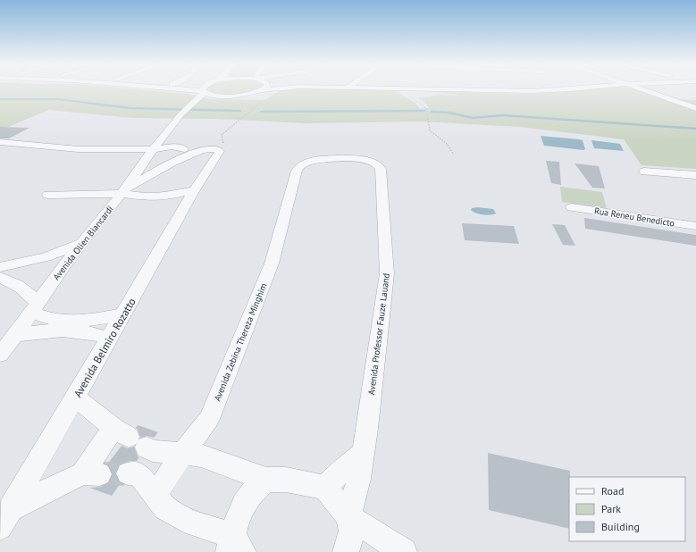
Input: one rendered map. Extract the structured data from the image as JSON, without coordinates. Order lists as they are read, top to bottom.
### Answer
{
  "streets": {
    "street": [
      "Rua Reneu Benedicto",
      "Avenida Olien Biancardi",
      "Avenida Professor Fauze Lauand",
      "Avenida Zebina Thereza Minghim",
      "Avenida Belmiro Rozatto"
    ]
  },
  "crossings": [
    ["Avenida Professor Fauze Lauand", "Avenida Zebina Thereza Minghim"]
  ],
  "legend": ["Road", "Park", "Building"]
}
